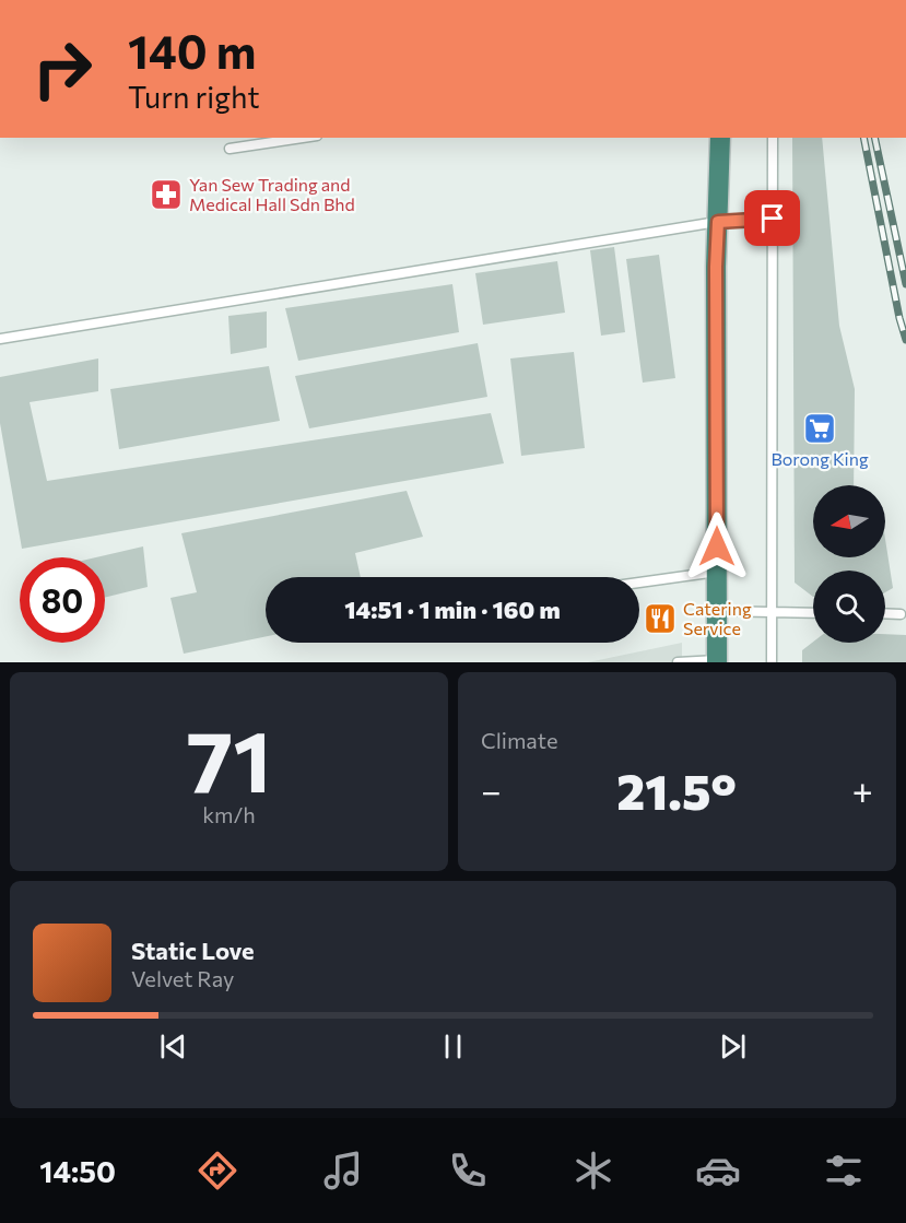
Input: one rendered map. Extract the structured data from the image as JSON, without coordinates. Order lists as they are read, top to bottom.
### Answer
{
  "places": {
    "pharmacy": ["Yan Sew Trading and Medical Hall Sdn Bhd"],
    "supermarket": ["Borong King"],
    "restaurant": ["Catering Service"]
  },
  "north": "left",
  "page": {
    "turn": ["140 m", "Turn right"],
    "limit": "80",
    "trip": "14:51 · 1 min · 160 m",
    "tile": [
      ["71", "km/h"],
      "Climate"
    ],
    "heat": ["−", "21.5°", "+"],
    "song": ["Static Love", "Velvet Ray"],
    "tabs": "14:50"
  }
}
